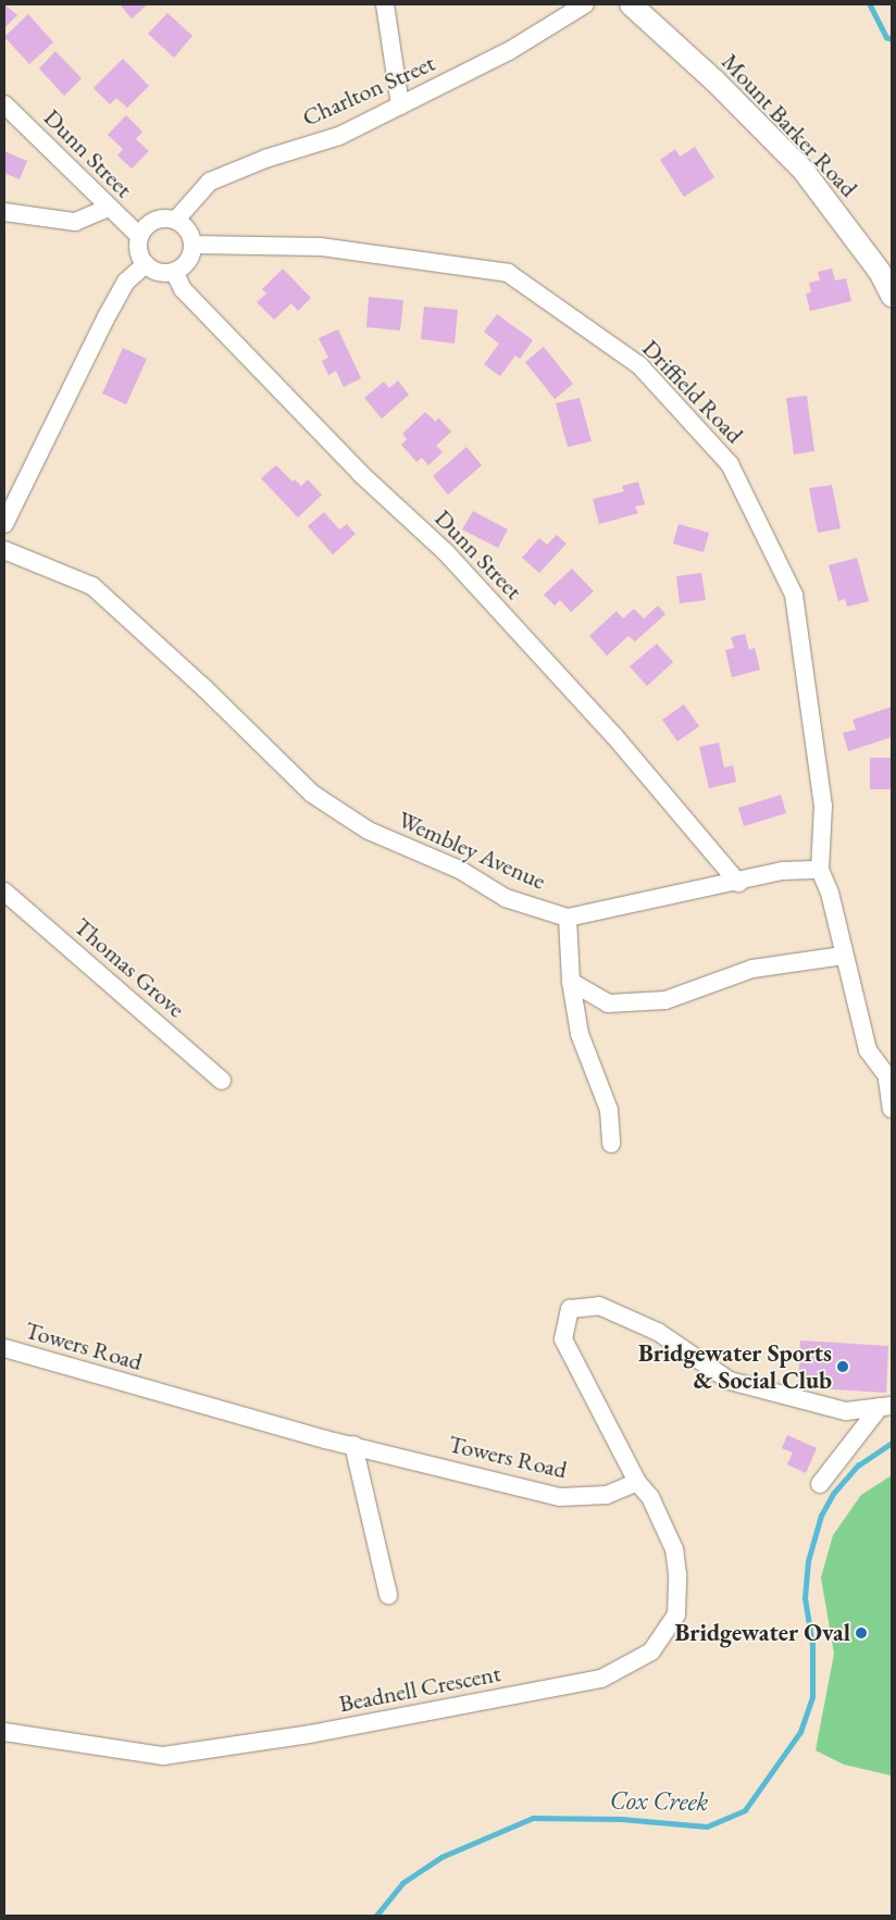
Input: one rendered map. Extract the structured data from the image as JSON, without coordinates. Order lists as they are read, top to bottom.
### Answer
{
  "streets": {
    "main road": ["Mount Barker Road"],
    "street": [
      "Charlton Street",
      "Dunn Street",
      "Driffield Road",
      "Wembley Avenue",
      "Thomas Grove",
      "Towers Road",
      "Beadnell Crescent"
    ]
  },
  "crossings": [
    ["Charlton Street", "Dunn Street"],
    ["Charlton Street", "Driffield Road"],
    ["Dunn Street", "Driffield Road"],
    ["Dunn Street", "Wembley Avenue"],
    ["Driffield Road", "Wembley Avenue"],
    ["Towers Road", "Beadnell Crescent"]
  ],
  "water": ["Cox Creek"],
  "places": ["Bridgewater Sports & Social Club", "Bridgewater Oval"]
}
